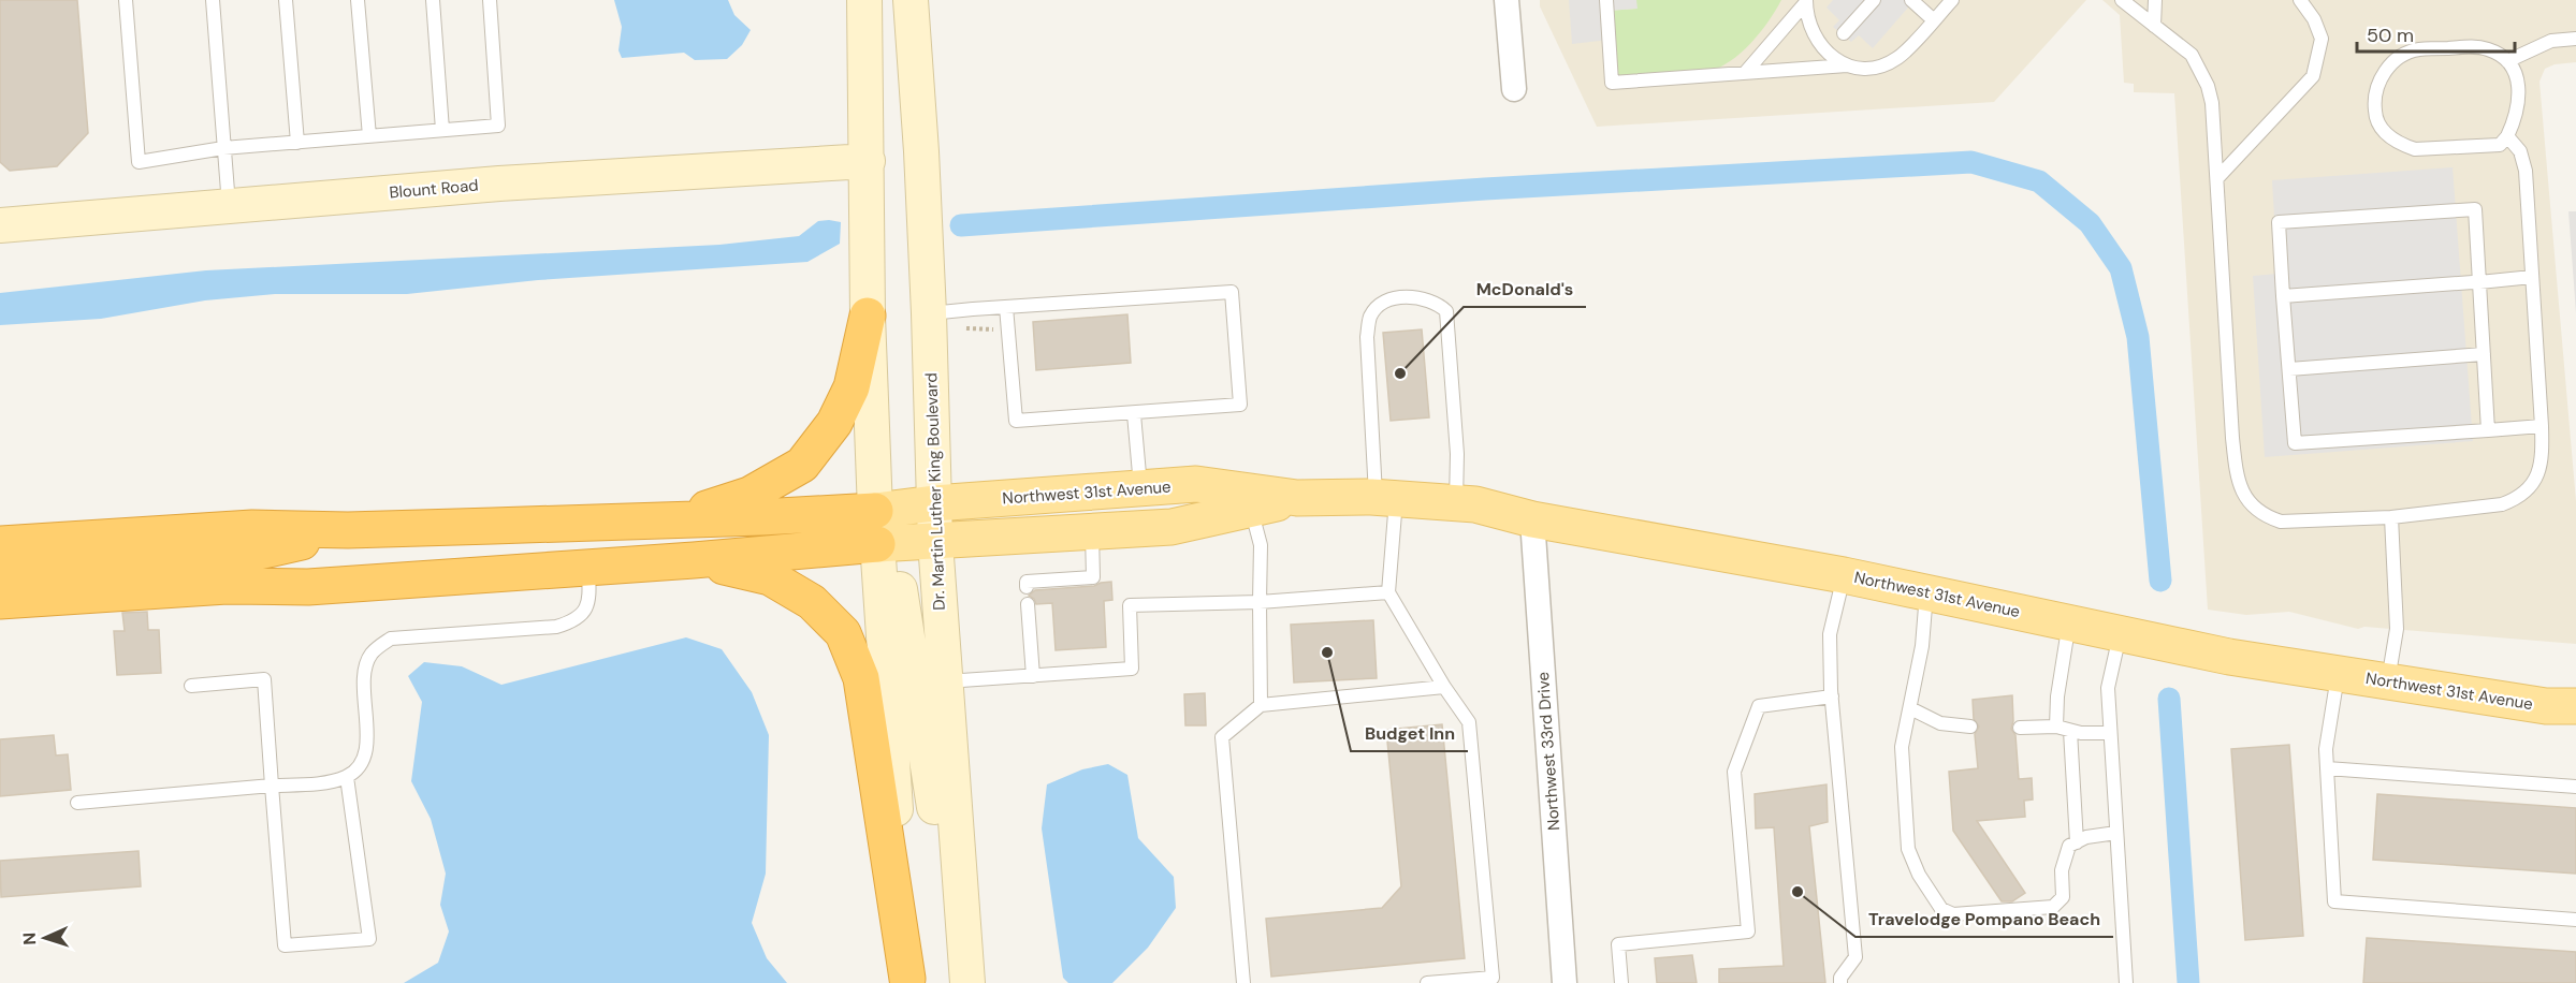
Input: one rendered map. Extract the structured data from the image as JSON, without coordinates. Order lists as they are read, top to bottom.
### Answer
{
  "streets": {
    "main road": ["Blount Road", "Dr. Martin Luther King Boulevard", "Northwest 31st Avenue"],
    "street": ["Northwest 33rd Drive"]
  },
  "crossings": [
    ["Dr. Martin Luther King Boulevard", "Northwest 31st Avenue"],
    ["Northwest 31st Avenue", "Northwest 33rd Drive"]
  ],
  "places": ["McDonald's", "Budget Inn", "Travelodge Pompano Beach"],
  "scale_bar": "50 m",
  "north": "left"
}
